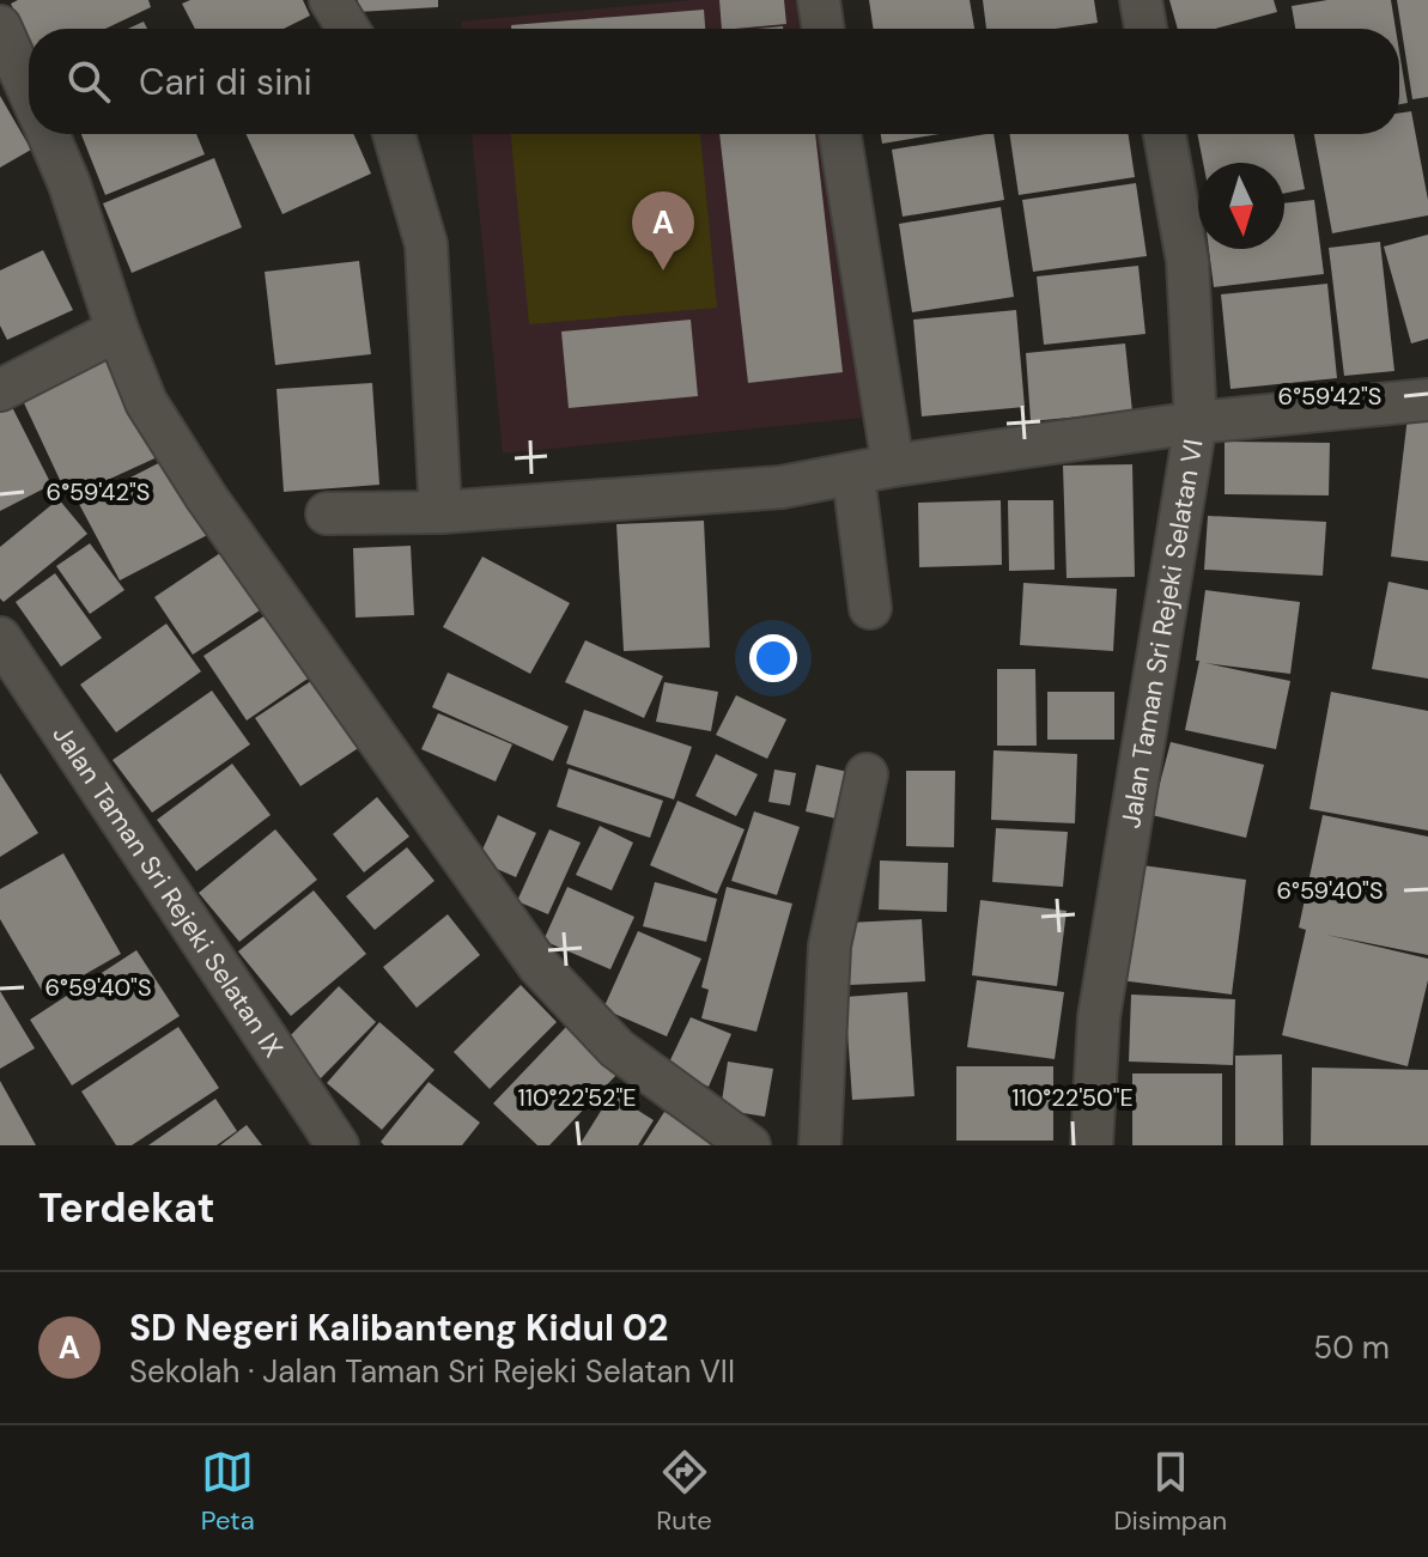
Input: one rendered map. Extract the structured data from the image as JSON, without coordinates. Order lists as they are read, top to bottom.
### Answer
{
  "streets": {
    "street": ["Jalan Taman Sri Rejeki Selatan VI", "Jalan Taman Sri Rejeki Selatan IX"]
  },
  "north": "bottom",
  "page": {
    "search": "Cari di sini",
    "pins": "A",
    "heading": "Terdekat",
    "list": [
      {
        "mark": "A",
        "name": "SD Negeri Kalibanteng Kidul 02",
        "note": "Sekolah · Jalan Taman Sri Rejeki Selatan VII",
        "value": "50 m"
      }
    ],
    "nav": ["Peta", "Rute", "Disimpan"]
  },
  "coordinates": [
    "6°59'42\"S",
    "6°59'40\"S",
    "110°22'52\"E",
    "110°22'50\"E"
  ]
}
